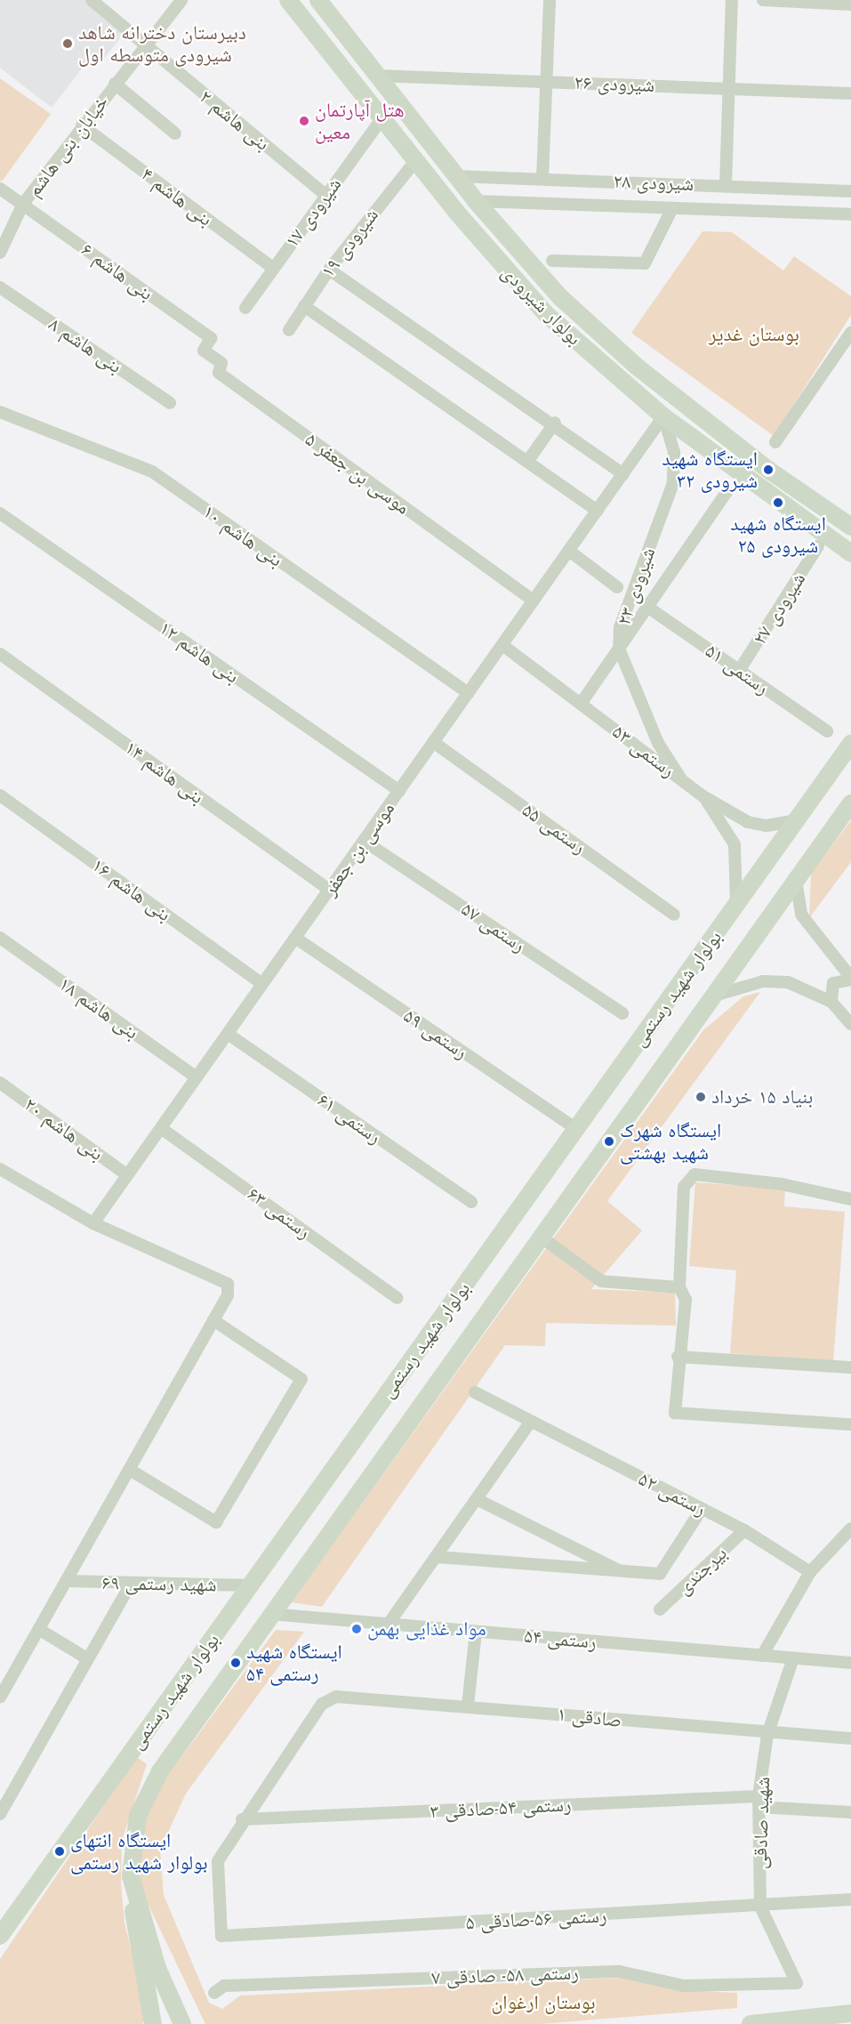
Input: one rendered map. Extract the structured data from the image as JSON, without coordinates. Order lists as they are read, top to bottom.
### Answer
{
  "streets": {
    "main road": ["بولوار شیرودی", "بولوار شهید رستمی"],
    "street": [
      "شیرودی ۲۶",
      "بنی هاشم ۲",
      "خیابان بنی هاشم",
      "شیرودی ۲۸",
      "بنی هاشم ۴",
      "شیرودی ۱۷",
      "شیرودی ۱۹",
      "بنی هاشم ۶",
      "بنی هاشم ۸",
      "موسی بن جعفر ۵",
      "بنی هاشم ۱۰",
      "شیرودی ۲۳",
      "شیرودی ۲۷",
      "بنی هاشم ۱۲",
      "رستمی ۵۱",
      "رستمی ۵۳",
      "بنی هاشم ۱۴",
      "رستمی ۵۵",
      "موسی بن جعفر",
      "بنی هاشم ۱۶",
      "رستمی ۵۷",
      "بنی هاشم ۱۸",
      "رستمی ۵۹",
      "رستمی ۶۱",
      "بنی هاشم ۲۰",
      "رستمی ۶۳",
      "رستمی ۵۲",
      "بیرجندی",
      "شهید رستمی ۶۹",
      "رستمی ۵۴",
      "صادقی ۱",
      "رستمی ۵۴-صادقی ۳",
      "شهید صادقی",
      "رستمی ۵۶-صادقی ۵",
      "رستمی ۵۸- صادقی ۷"
    ]
  },
  "crossings": [
    ["شیرودی ۲۶", "بولوار شیرودی"],
    ["بنی هاشم ۲", "خیابان بنی هاشم"],
    ["بنی هاشم ۲", "شیرودی ۱۷"],
    ["خیابان بنی هاشم", "بنی هاشم ۴"],
    ["خیابان بنی هاشم", "بنی هاشم ۶"],
    ["شیرودی ۲۸", "بولوار شیرودی"],
    ["بنی هاشم ۴", "شیرودی ۱۷"],
    ["شیرودی ۱۷", "بولوار شیرودی"],
    ["شیرودی ۱۹", "بولوار شیرودی"],
    ["بنی هاشم ۶", "موسی بن جعفر ۵"],
    ["بولوار شیرودی", "شیرودی ۲۳"],
    ["بولوار شیرودی", "موسی بن جعفر"],
    ["موسی بن جعفر ۵", "موسی بن جعفر"],
    ["بنی هاشم ۱۰", "موسی بن جعفر"],
    ["شیرودی ۲۳", "رستمی ۵۳"],
    ["شیرودی ۲۳", "موسی بن جعفر"],
    ["شیرودی ۲۷", "رستمی ۵۱"],
    ["بنی هاشم ۱۲", "موسی بن جعفر"],
    ["رستمی ۵۳", "موسی بن جعفر"],
    ["رستمی ۵۳", "بولوار شهید رستمی"],
    ["بنی هاشم ۱۴", "موسی بن جعفر"],
    ["رستمی ۵۵", "موسی بن جعفر"],
    ["موسی بن جعفر", "بنی هاشم ۱۶"],
    ["موسی بن جعفر", "رستمی ۵۷"],
    ["موسی بن جعفر", "بنی هاشم ۱۸"],
    ["موسی بن جعفر", "رستمی ۵۹"],
    ["موسی بن جعفر", "رستمی ۶۱"],
    ["موسی بن جعفر", "بنی هاشم ۲۰"],
    ["موسی بن جعفر", "رستمی ۶۳"],
    ["بولوار شهید رستمی", "رستمی ۵۹"],
    ["بولوار شهید رستمی", "شهید رستمی ۶۹"],
    ["بولوار شهید رستمی", "رستمی ۵۴"],
    ["رستمی ۵۲", "بیرجندی"],
    ["رستمی ۵۴", "شهید صادقی"],
    ["صادقی ۱", "رستمی ۵۴-صادقی ۳"],
    ["صادقی ۱", "شهید صادقی"],
    ["صادقی ۱", "رستمی ۵۶-صادقی ۵"],
    ["رستمی ۵۴-صادقی ۳", "شهید صادقی"],
    ["رستمی ۵۴-صادقی ۳", "رستمی ۵۶-صادقی ۵"],
    ["شهید صادقی", "رستمی ۵۶-صادقی ۵"],
    ["شهید صادقی", "رستمی ۵۸- صادقی ۷"]
  ],
  "parks": ["بوستان غدیر", "بوستان ارغوان"],
  "places": [
    "دبیرستان دخترانه شاهد شیرودی متوسطه اول",
    "هتل آپارتمان معین",
    "ایستگاه شهید شیرودی ۳۲",
    "ایستگاه شهید شیرودی ۲۵",
    "بنیاد ۱۵ خرداد",
    "ایستگاه شهرک شهید بهشتی",
    "مواد غذایی بهمن",
    "ایستگاه شهید رستمی ۵۴",
    "ایستگاه انتهای بولوار شهید رستمی"
  ]
}
